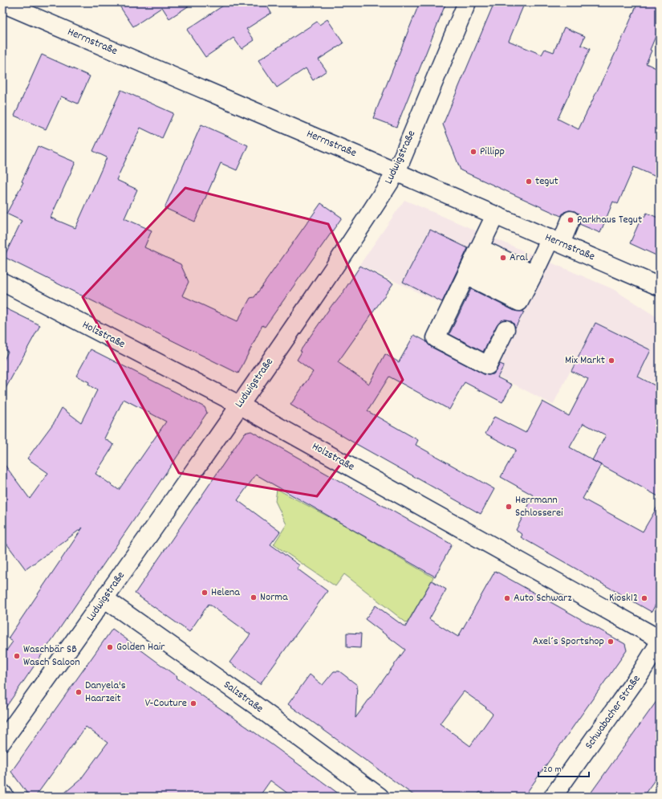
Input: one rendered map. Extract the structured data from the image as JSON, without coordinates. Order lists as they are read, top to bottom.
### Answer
{
  "streets": {
    "street": [
      "Herrnstraße",
      "Ludwigstraße",
      "Holzstraße",
      "Salzstraße",
      "Schwabacher Straße"
    ]
  },
  "crossings": [
    ["Herrnstraße", "Ludwigstraße"],
    ["Ludwigstraße", "Holzstraße"],
    ["Ludwigstraße", "Salzstraße"]
  ],
  "places": [
    "Pillipp",
    "tegut",
    "Parkhaus Tegut",
    "Aral",
    "Mix Markt",
    "Herrmann Schlosserei",
    "Helena",
    "Norma",
    "Auto Schwarz",
    "Kiosk12",
    "Axel´s Sportshop",
    "Golden Hair",
    "Waschbär SB Wasch Saloon",
    "Danyela's Haarzeit",
    "V-Couture"
  ],
  "scale_bar": "20 m"
}
